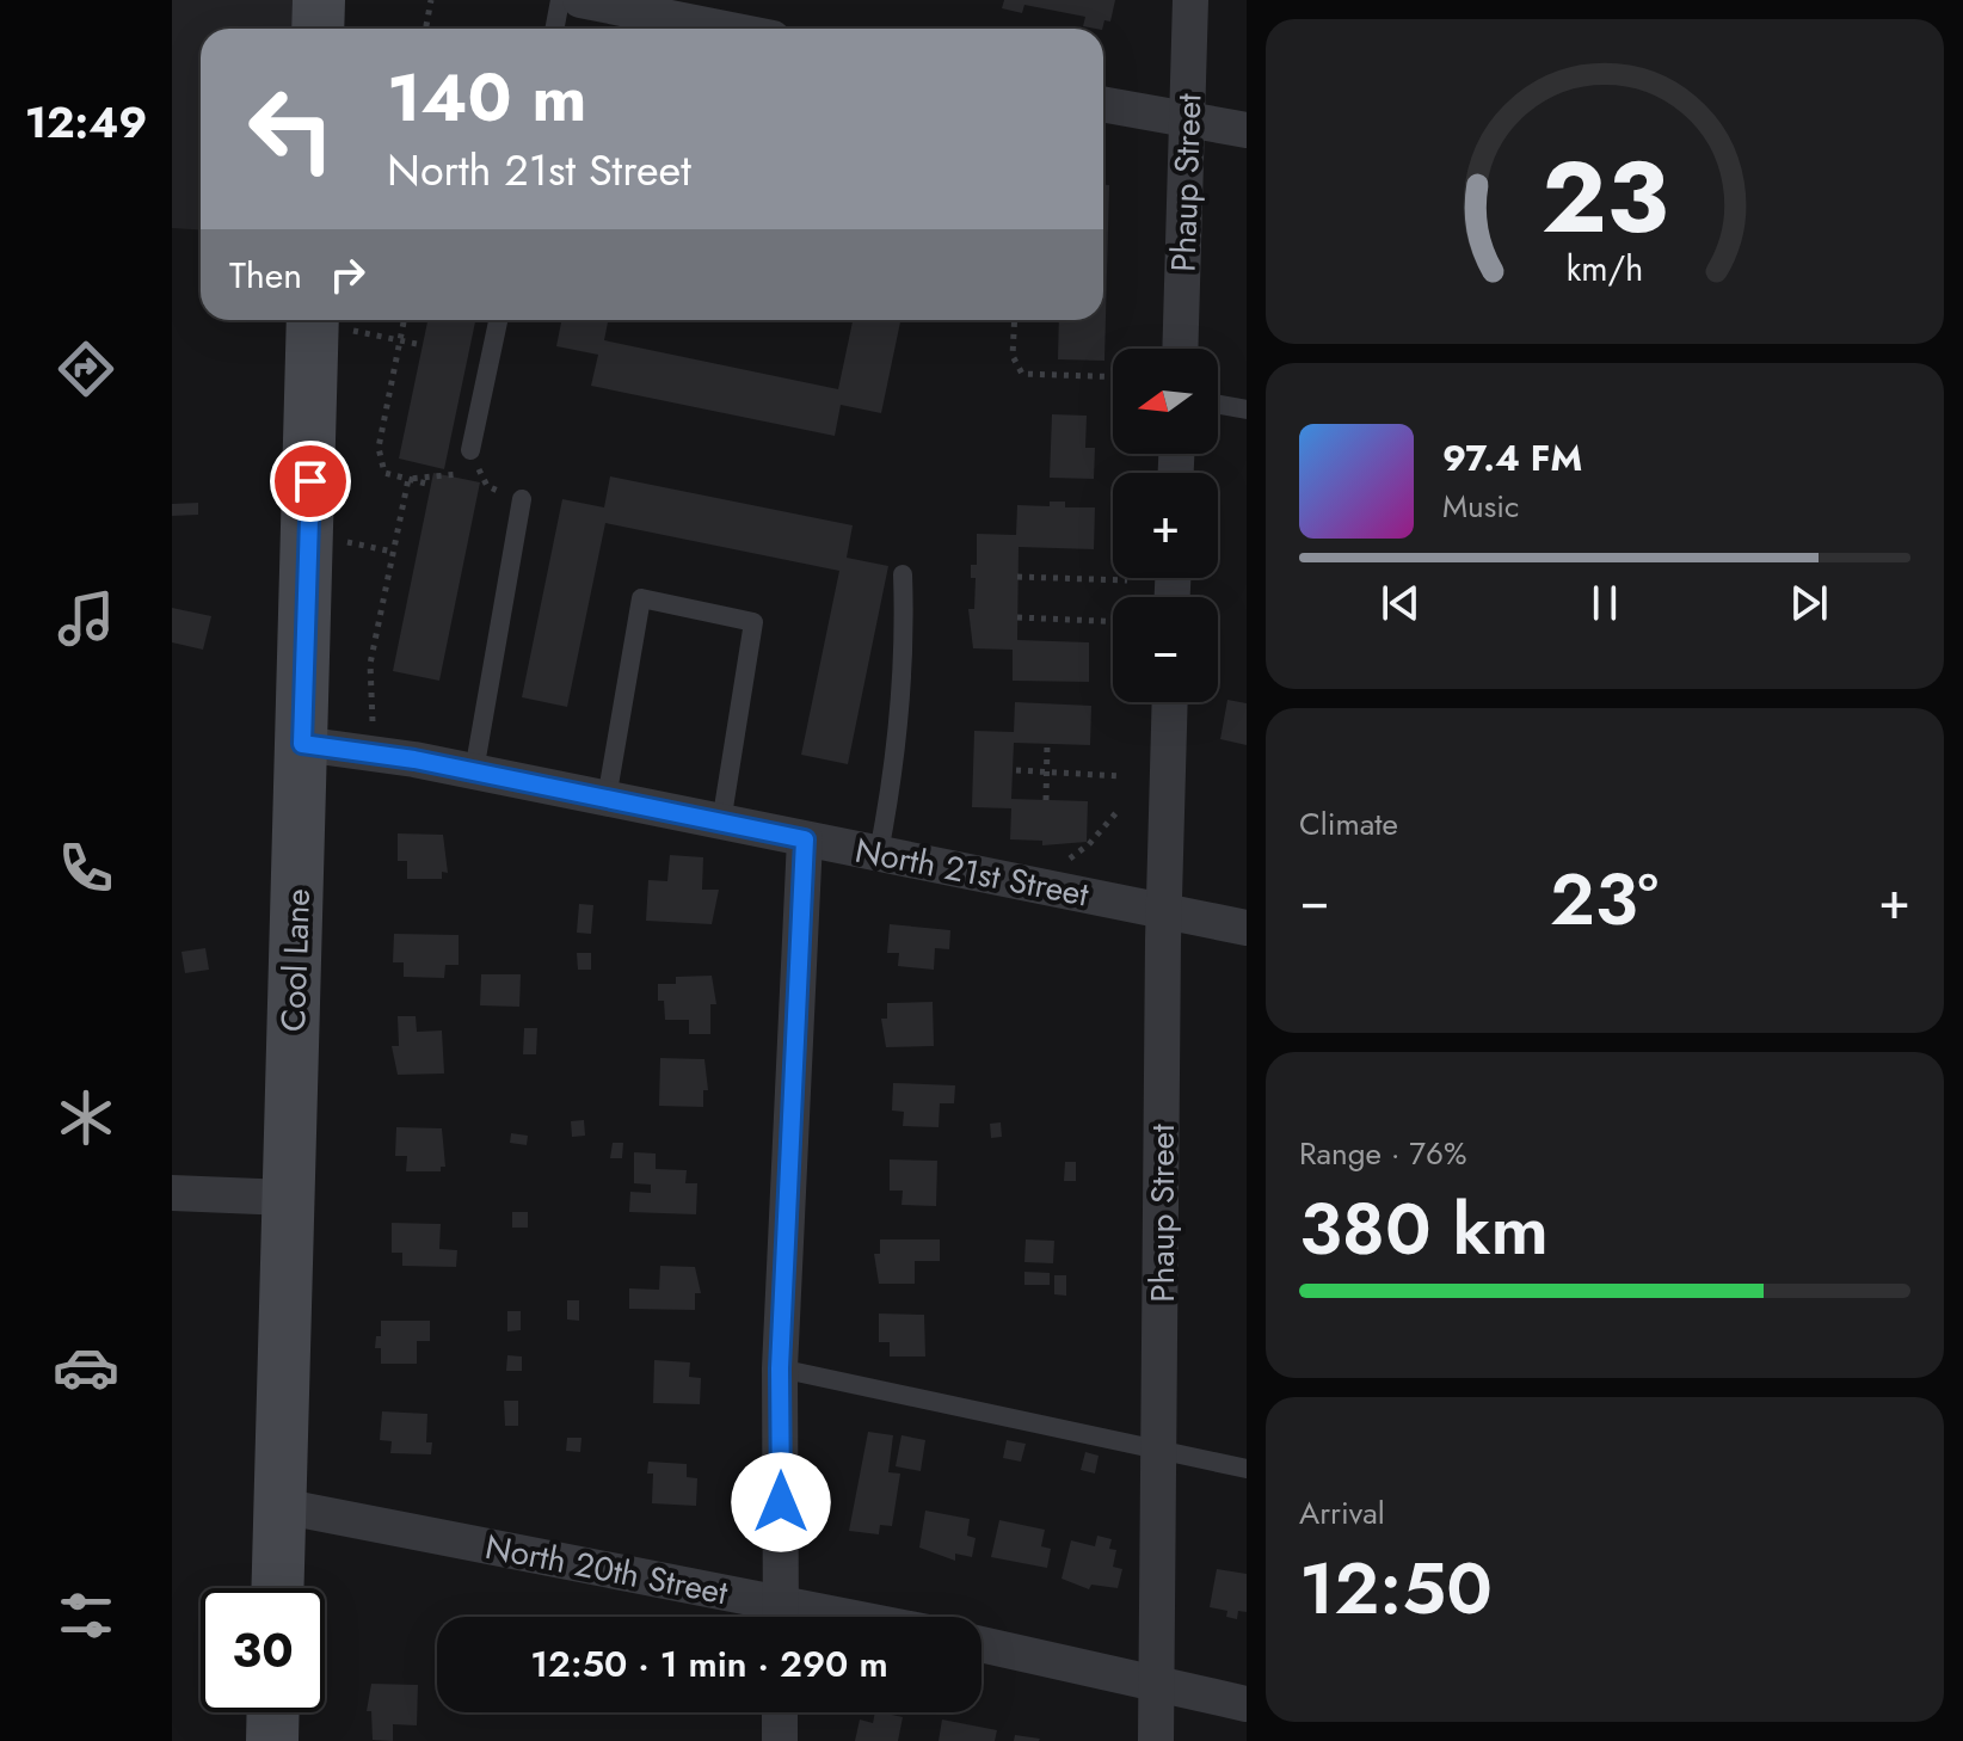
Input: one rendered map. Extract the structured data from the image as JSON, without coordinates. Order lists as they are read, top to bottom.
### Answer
{
  "streets": {
    "street": [
      "Phaup Street",
      "North 21st Street",
      "Cool Lane",
      "North 20th Street"
    ]
  },
  "crossings": [
    ["Phaup Street", "North 21st Street"],
    ["North 21st Street", "Cool Lane"],
    ["Cool Lane", "North 20th Street"]
  ],
  "north": "left",
  "page": {
    "tabs": "12:49",
    "turn": ["140 m", "North 21st Street"],
    "then": "Then",
    "map_buttons": ["+", "−"],
    "song": ["97.4 FM", "Music"],
    "tile": [
      "Climate",
      ["Range · 76%", "380 km"],
      ["Arrival", "12:50"]
    ],
    "heat": ["−", "23°", "+"],
    "limit": "30",
    "trip": "12:50 · 1 min · 290 m",
    "gauge": ["23", "km/h"]
  }
}
